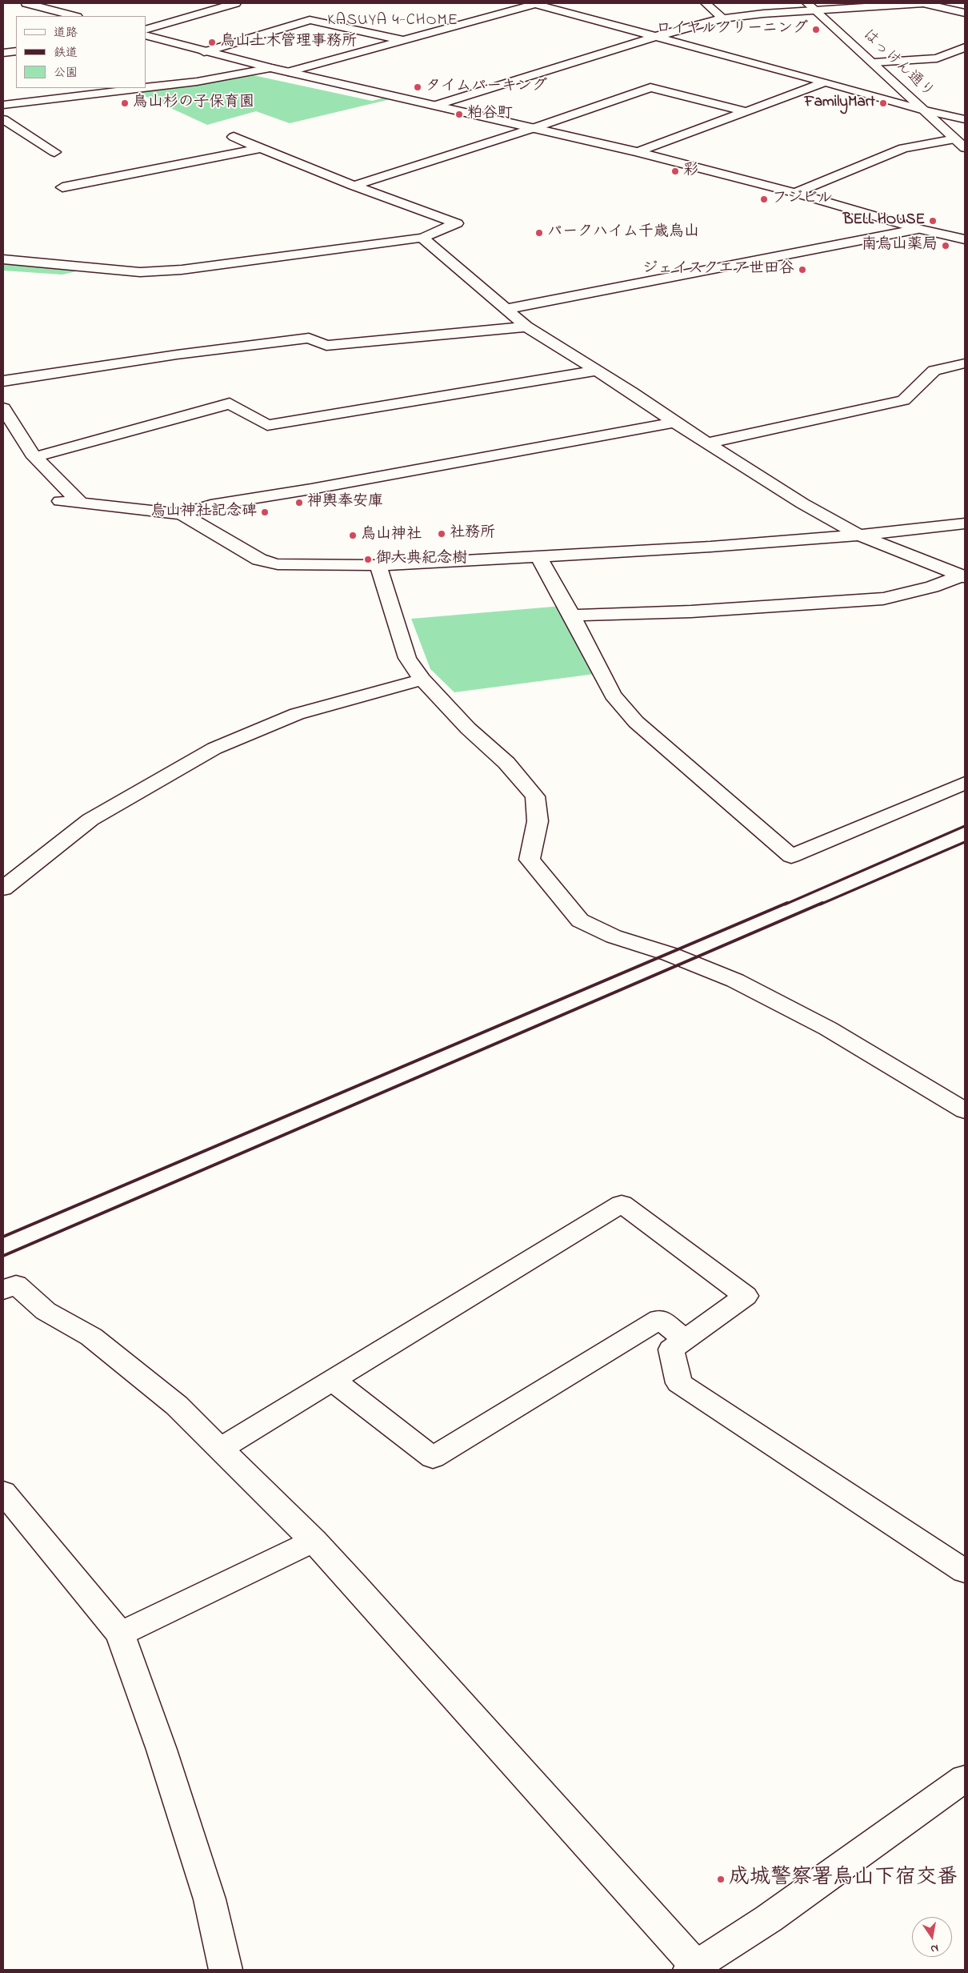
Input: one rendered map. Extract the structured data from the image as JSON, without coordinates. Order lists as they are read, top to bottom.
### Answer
{
  "streets": {
    "street": ["はっけん通り"]
  },
  "districts": ["KASUYA 4-CHOME"],
  "places": [
    "ロイヤルクリーニング",
    "烏山土木管理事務所",
    "タイムパーキング",
    "鳥山杉の子保育園",
    "FamilyMart",
    "粕谷町",
    "彩",
    "フジビル",
    "BELL HOUSE",
    "パークハイム千歳烏山",
    "南烏山薬局",
    "ジェイスクエア世田谷",
    "神輿奉安庫",
    "烏山神社記念碑",
    "社務所",
    "烏山神社",
    "御大典紀念樹",
    "成城警察署烏山下宿交番"
  ],
  "legend": ["道路", "鉄道", "公園"],
  "north": "bottom"
}
